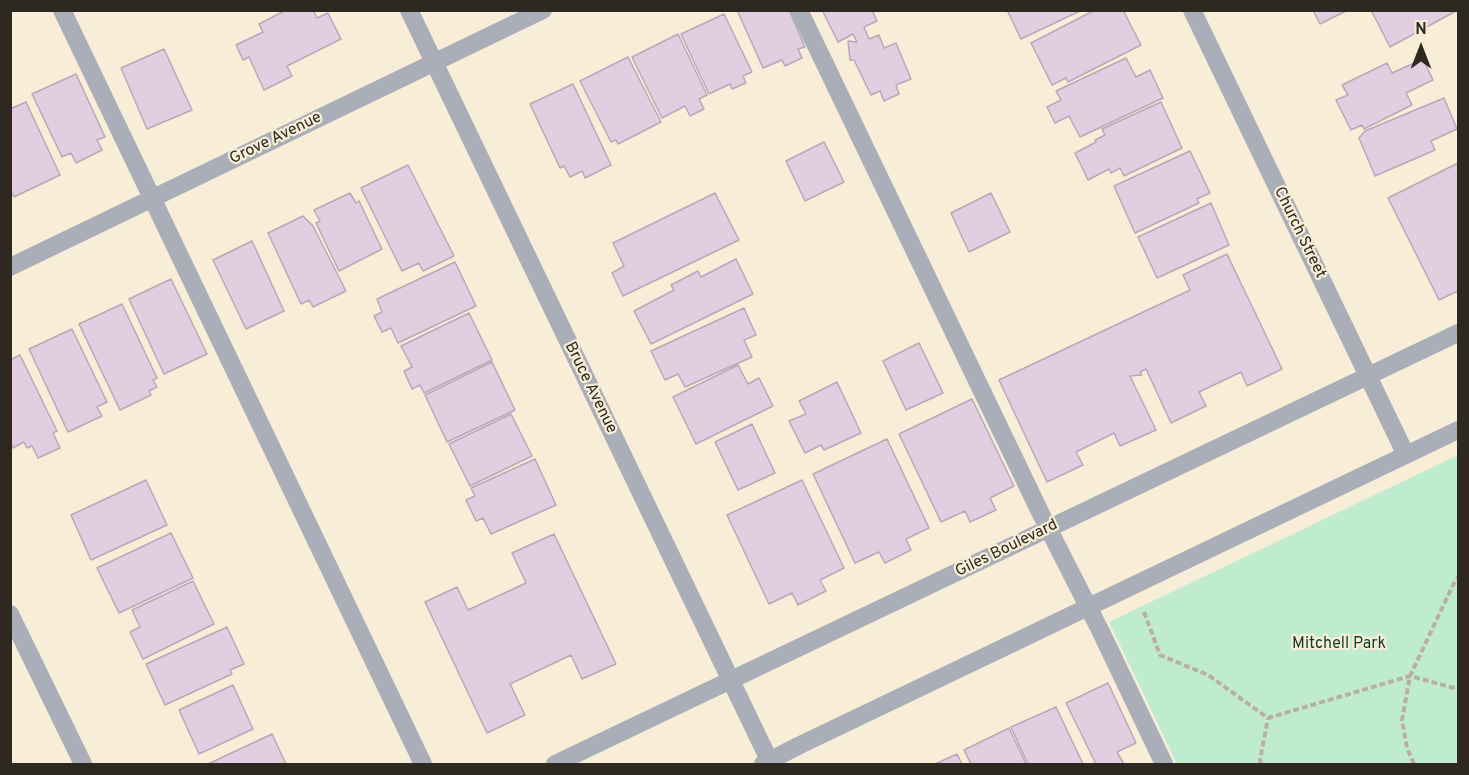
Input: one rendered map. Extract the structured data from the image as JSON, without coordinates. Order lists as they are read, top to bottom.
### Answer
{
  "streets": {
    "street": [
      "Grove Avenue",
      "Church Street",
      "Bruce Avenue",
      "Giles Boulevard"
    ]
  },
  "crossings": [
    ["Grove Avenue", "Bruce Avenue"],
    ["Church Street", "Giles Boulevard"],
    ["Bruce Avenue", "Giles Boulevard"]
  ],
  "parks": ["Mitchell Park"],
  "north": "top"
}
